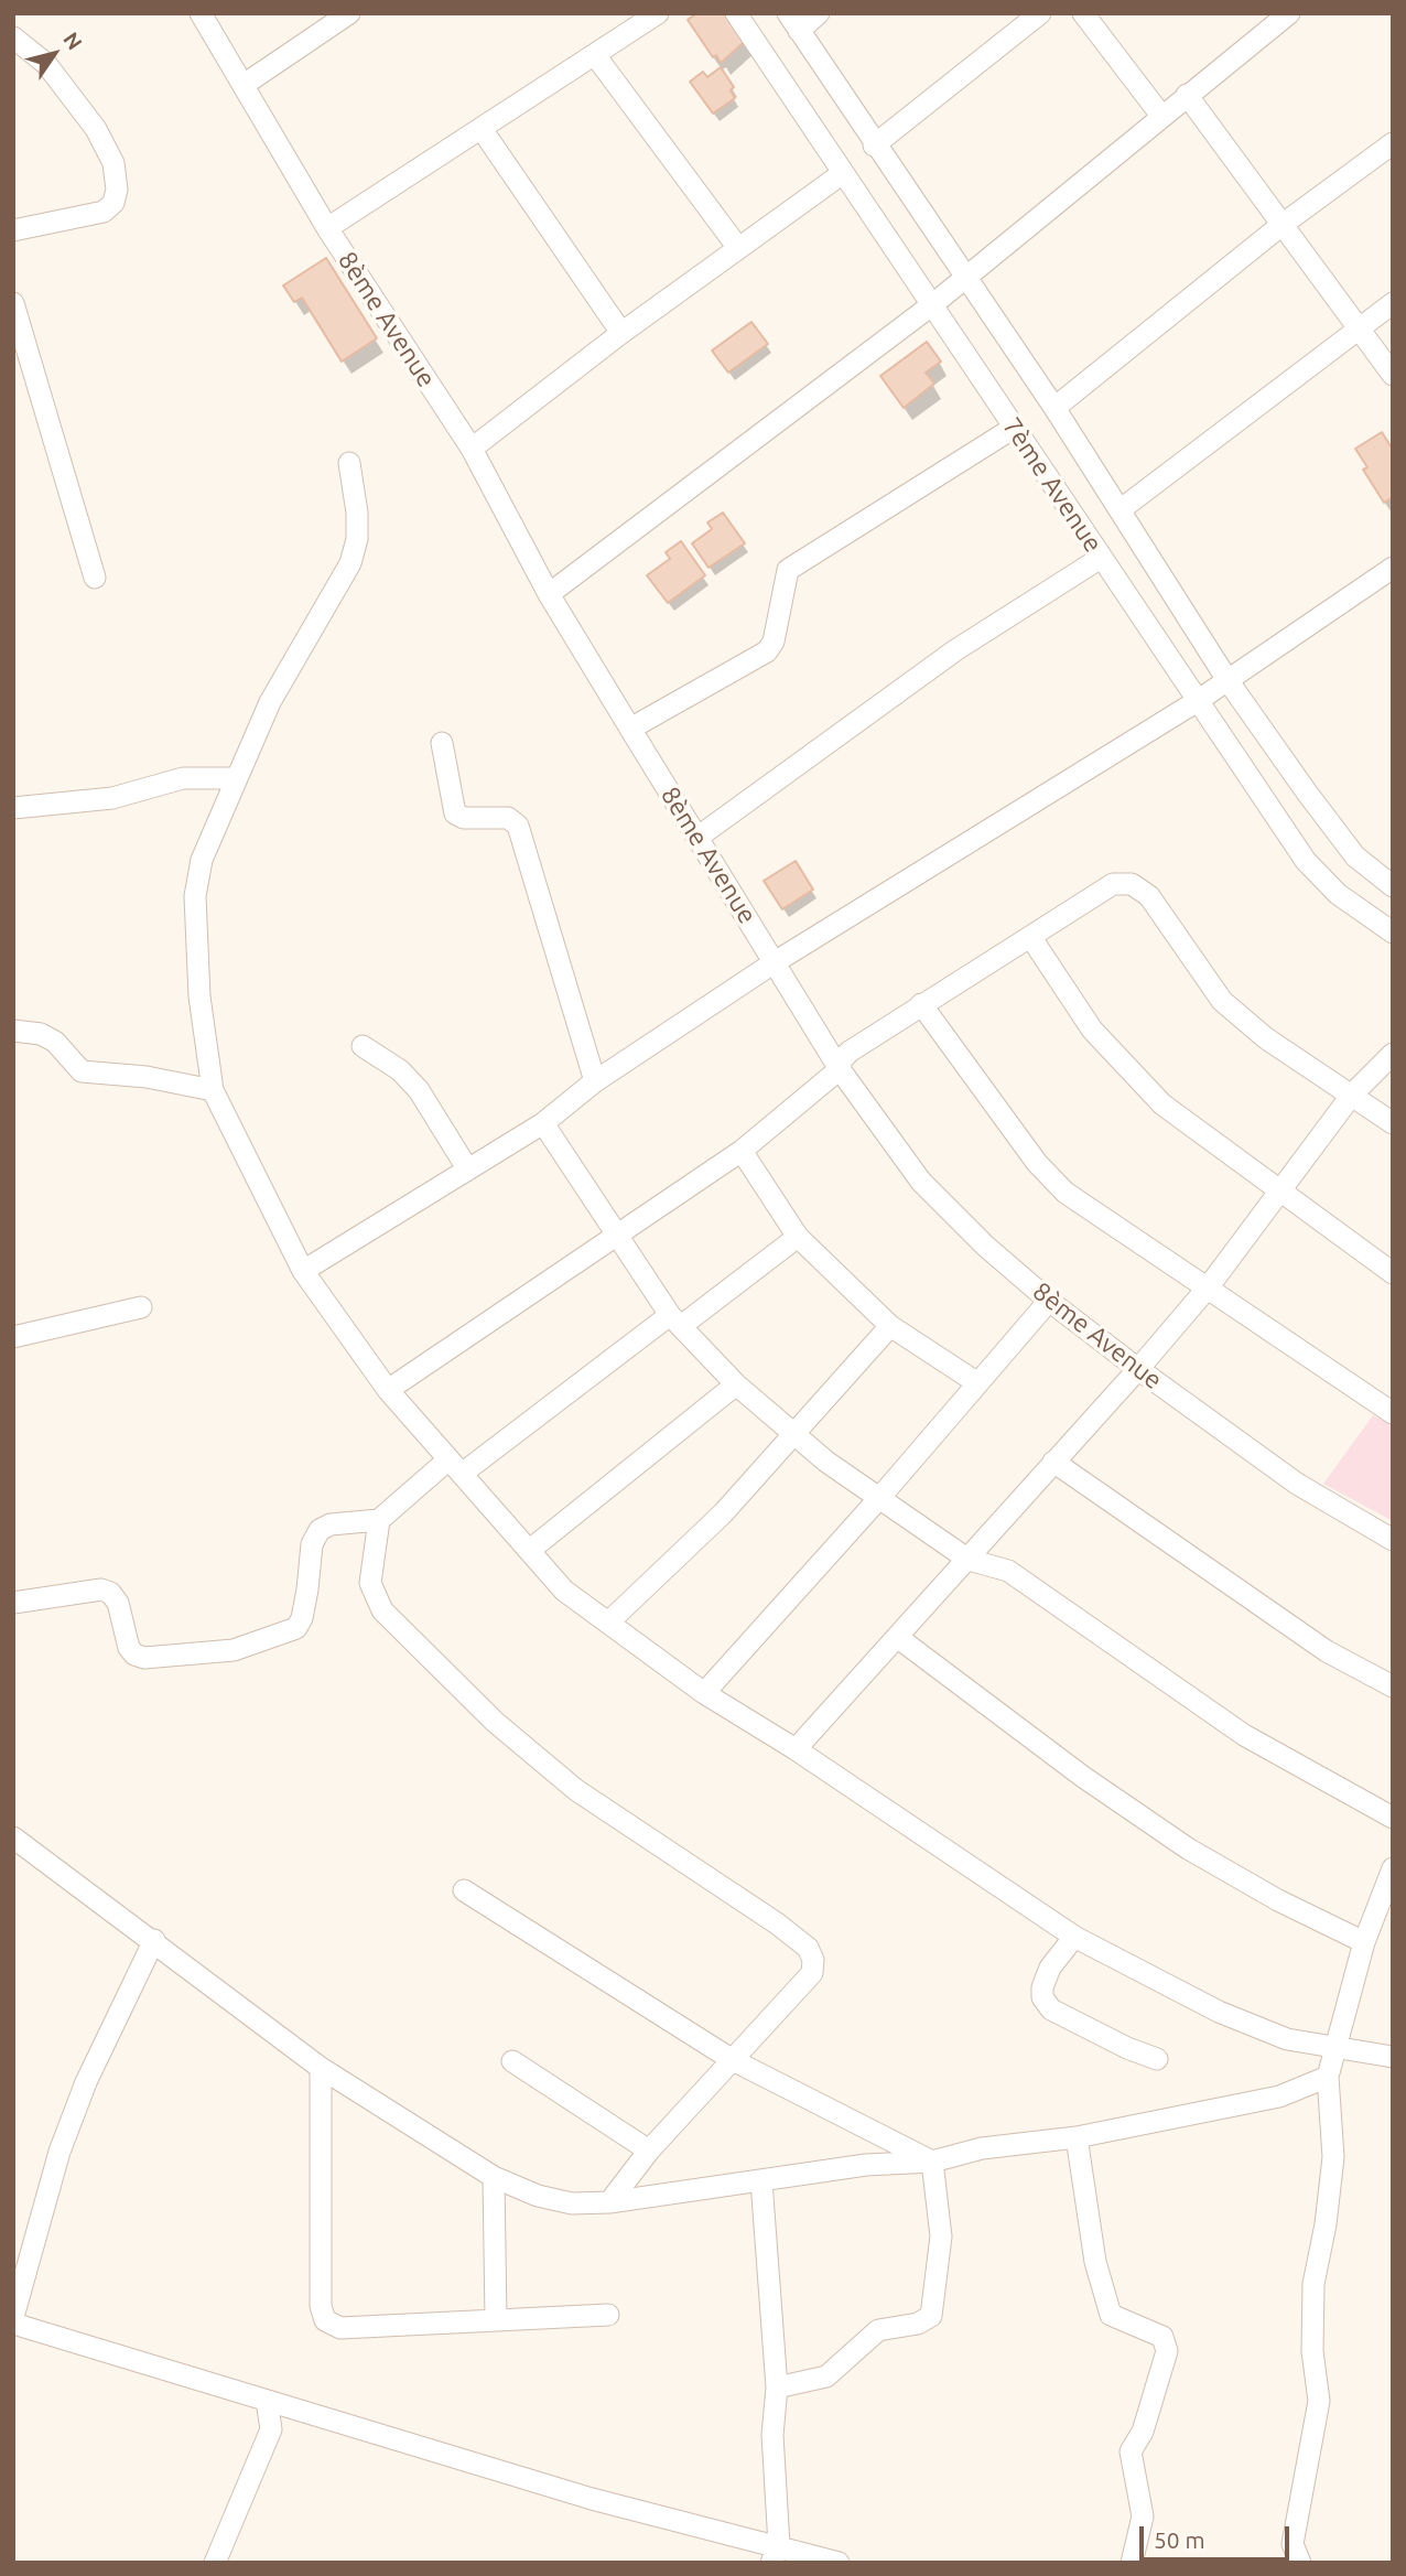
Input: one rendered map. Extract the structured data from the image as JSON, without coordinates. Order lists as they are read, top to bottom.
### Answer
{
  "streets": {
    "street": ["8ème Avenue", "7ème Avenue"]
  },
  "scale_bar": "50 m",
  "north": "top right"
}
